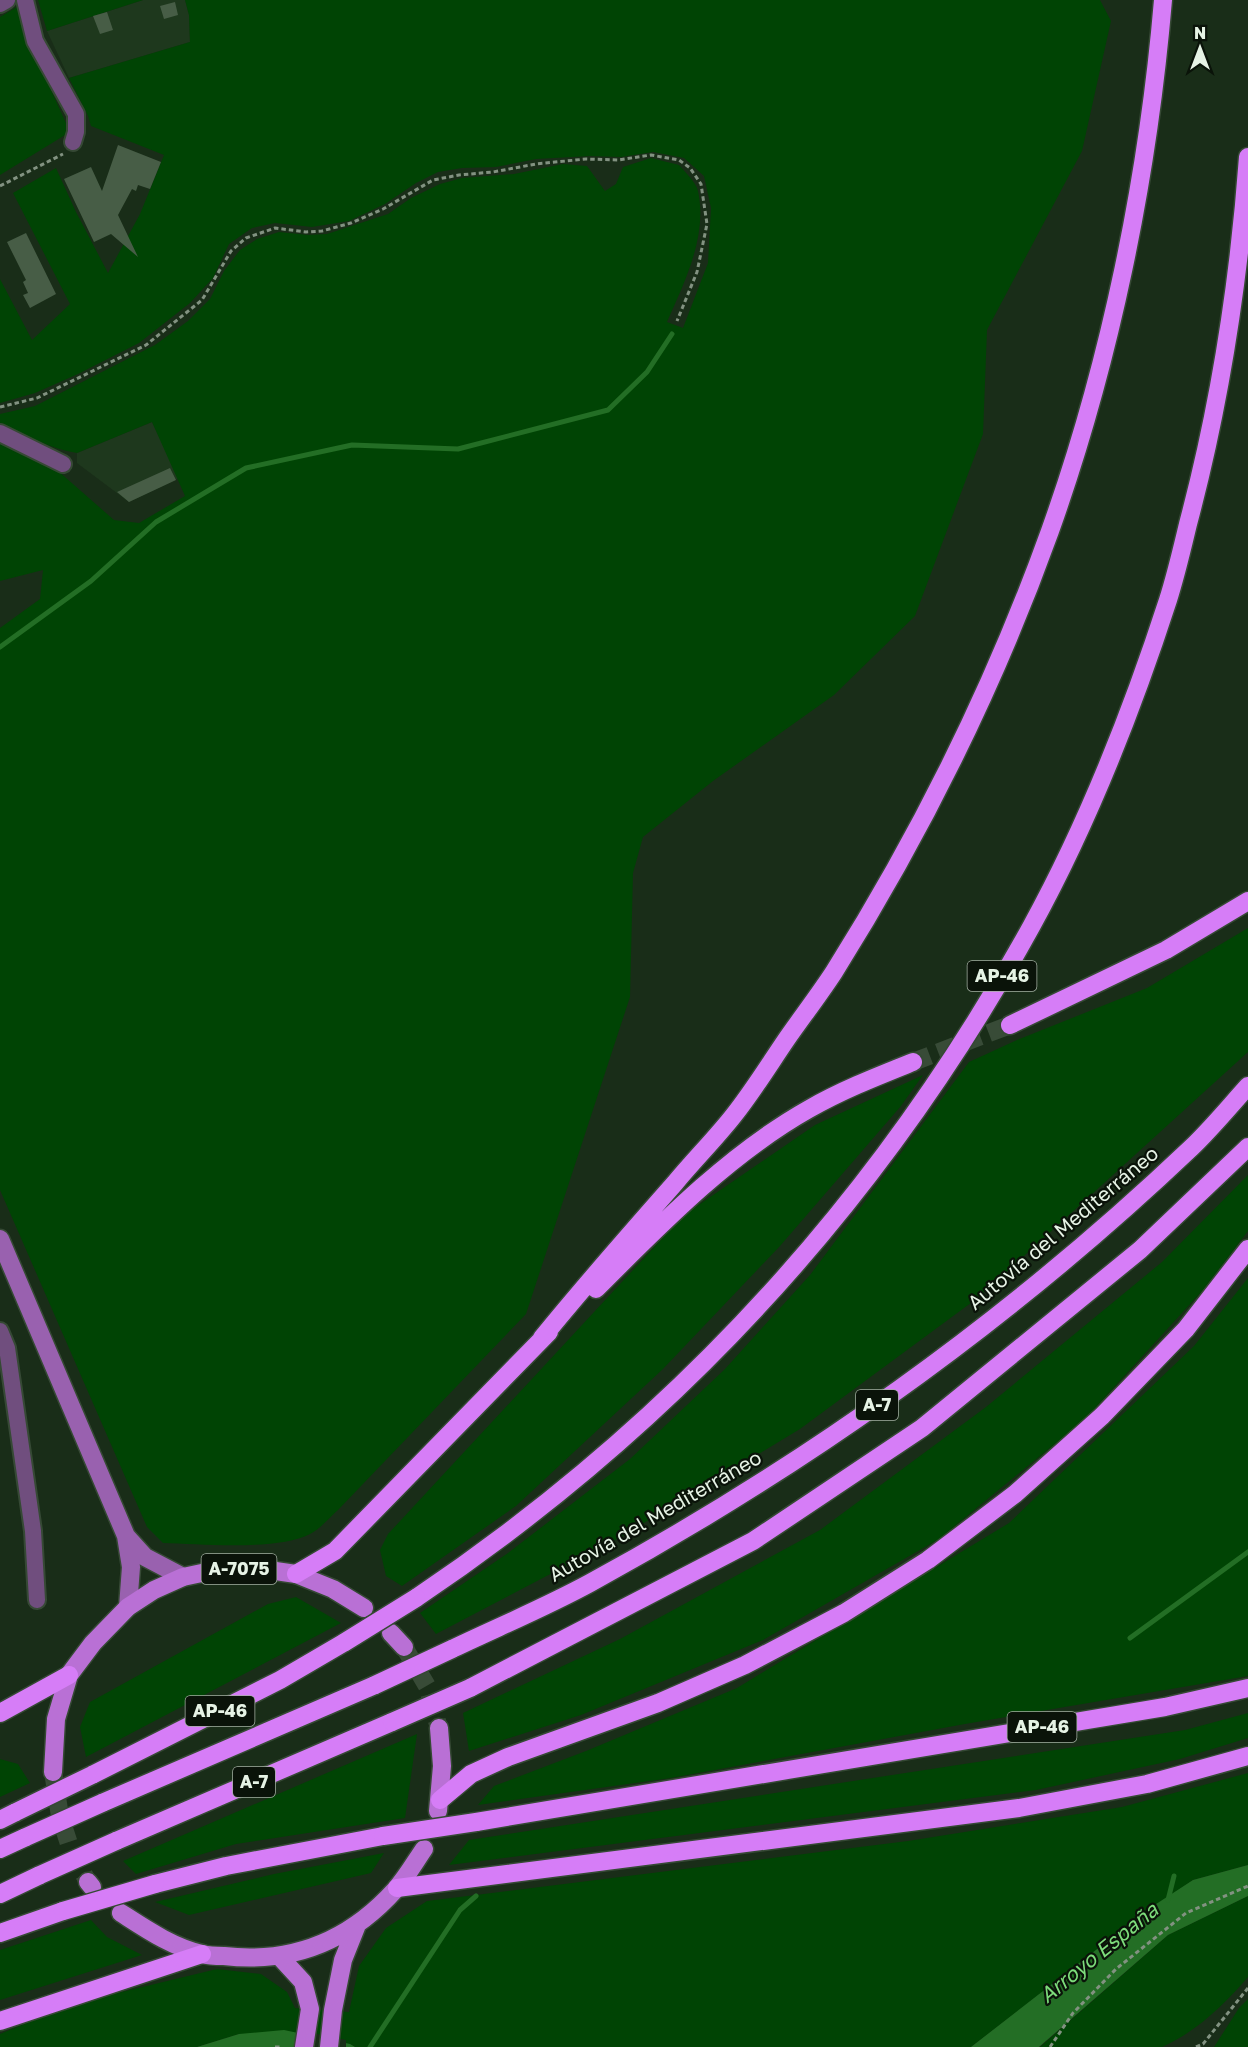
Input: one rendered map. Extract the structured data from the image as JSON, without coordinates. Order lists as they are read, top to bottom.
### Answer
{
  "streets": {
    "highway": ["AP-46", "Autovía del Mediterráneo", "A-7"],
    "main road": ["A-7075"]
  },
  "water": ["Arroyo España"],
  "north": "top"
}
